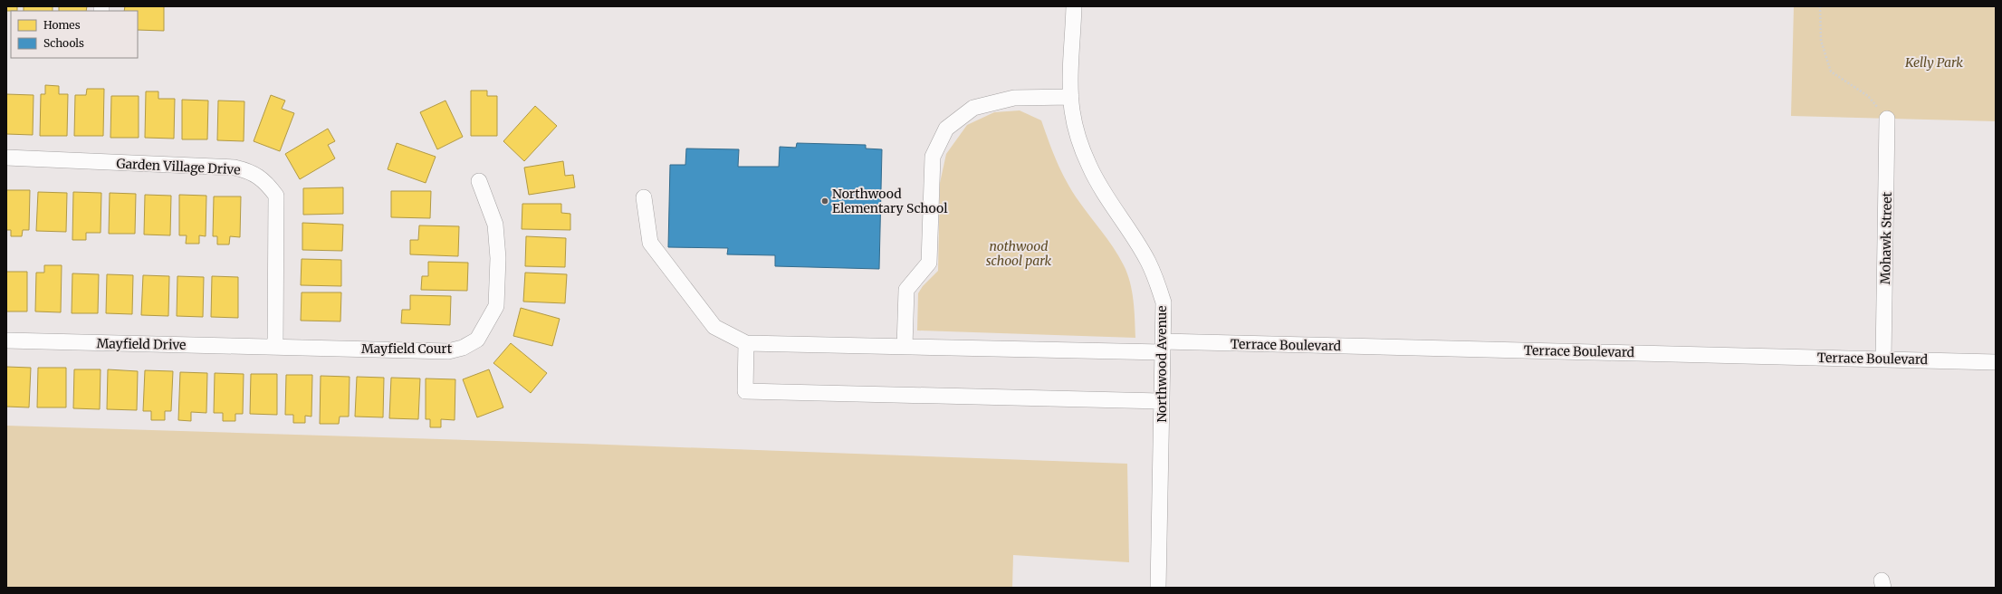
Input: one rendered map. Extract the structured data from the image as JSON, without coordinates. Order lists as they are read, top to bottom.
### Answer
{
  "streets": {
    "street": [
      "Garden Village Drive",
      "Mohawk Street",
      "Mayfield Drive",
      "Terrace Boulevard",
      "Mayfield Court",
      "Northwood Avenue"
    ]
  },
  "crossings": [
    ["Garden Village Drive", "Mayfield Drive"],
    ["Garden Village Drive", "Mayfield Court"],
    ["Mohawk Street", "Terrace Boulevard"],
    ["Mayfield Drive", "Mayfield Court"],
    ["Terrace Boulevard", "Northwood Avenue"]
  ],
  "parks": ["Kelly Park", "nothwood school park"],
  "places": ["Northwood Elementary School"],
  "legend": ["Homes", "Schools"]
}
